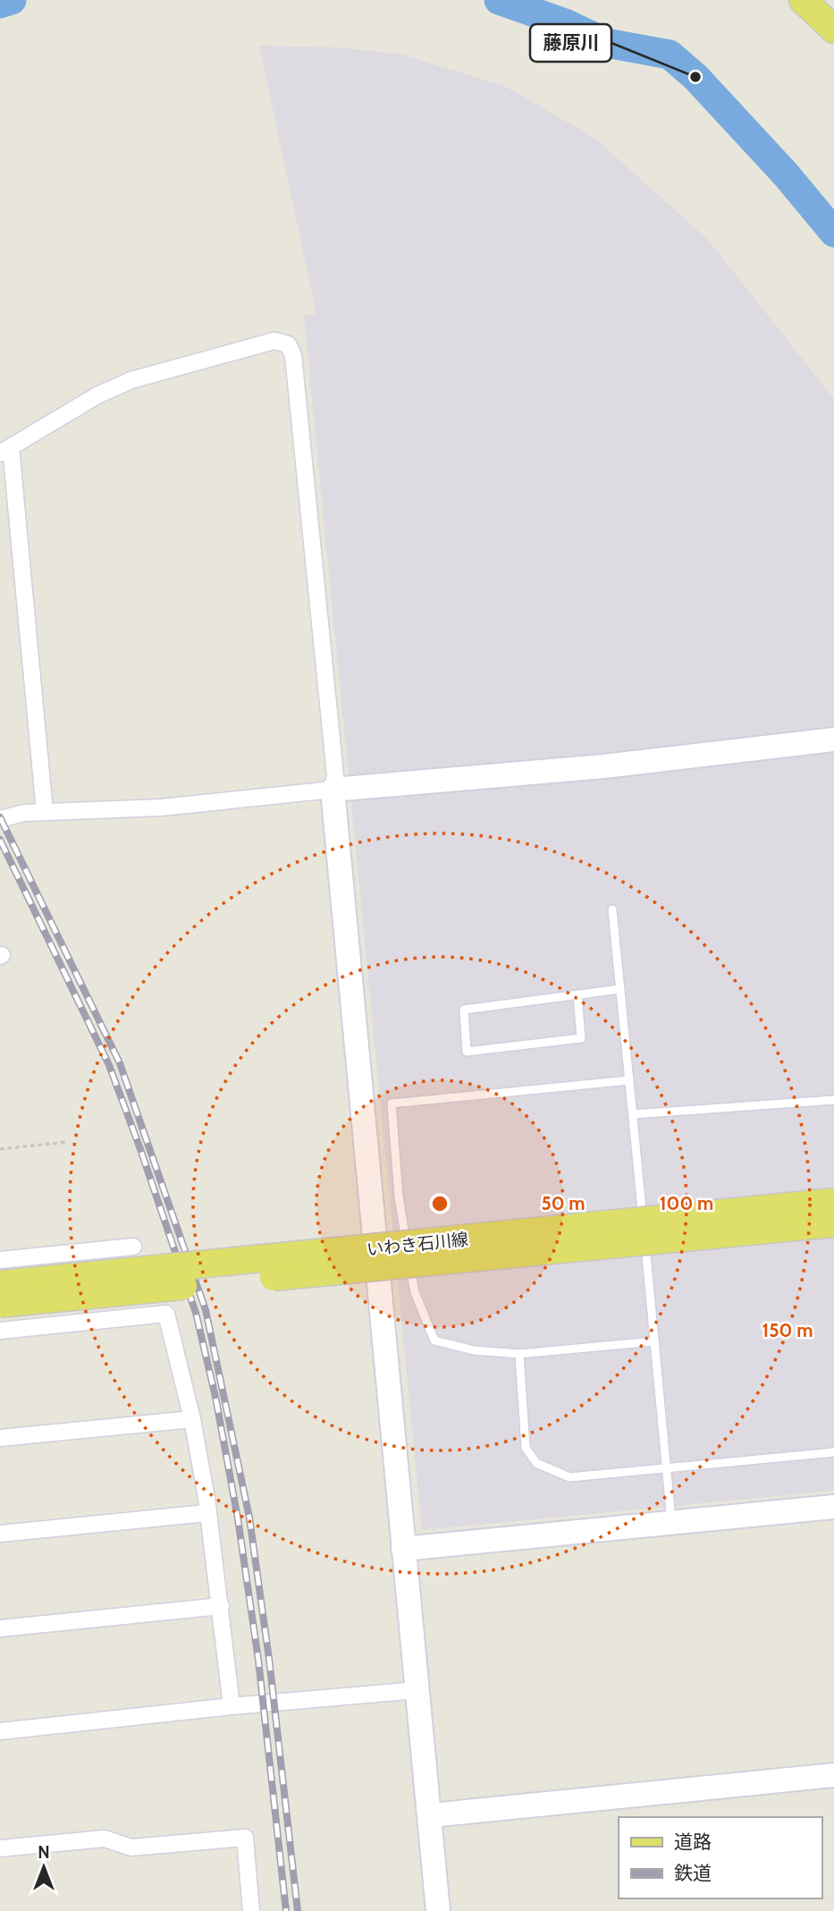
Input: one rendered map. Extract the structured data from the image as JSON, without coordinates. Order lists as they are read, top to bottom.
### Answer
{
  "streets": {
    "main road": ["いわき石川線"]
  },
  "places": ["藤原川"],
  "legend": ["道路", "鉄道"],
  "north": "top",
  "rings": ["50 m", "100 m", "150 m"]
}
